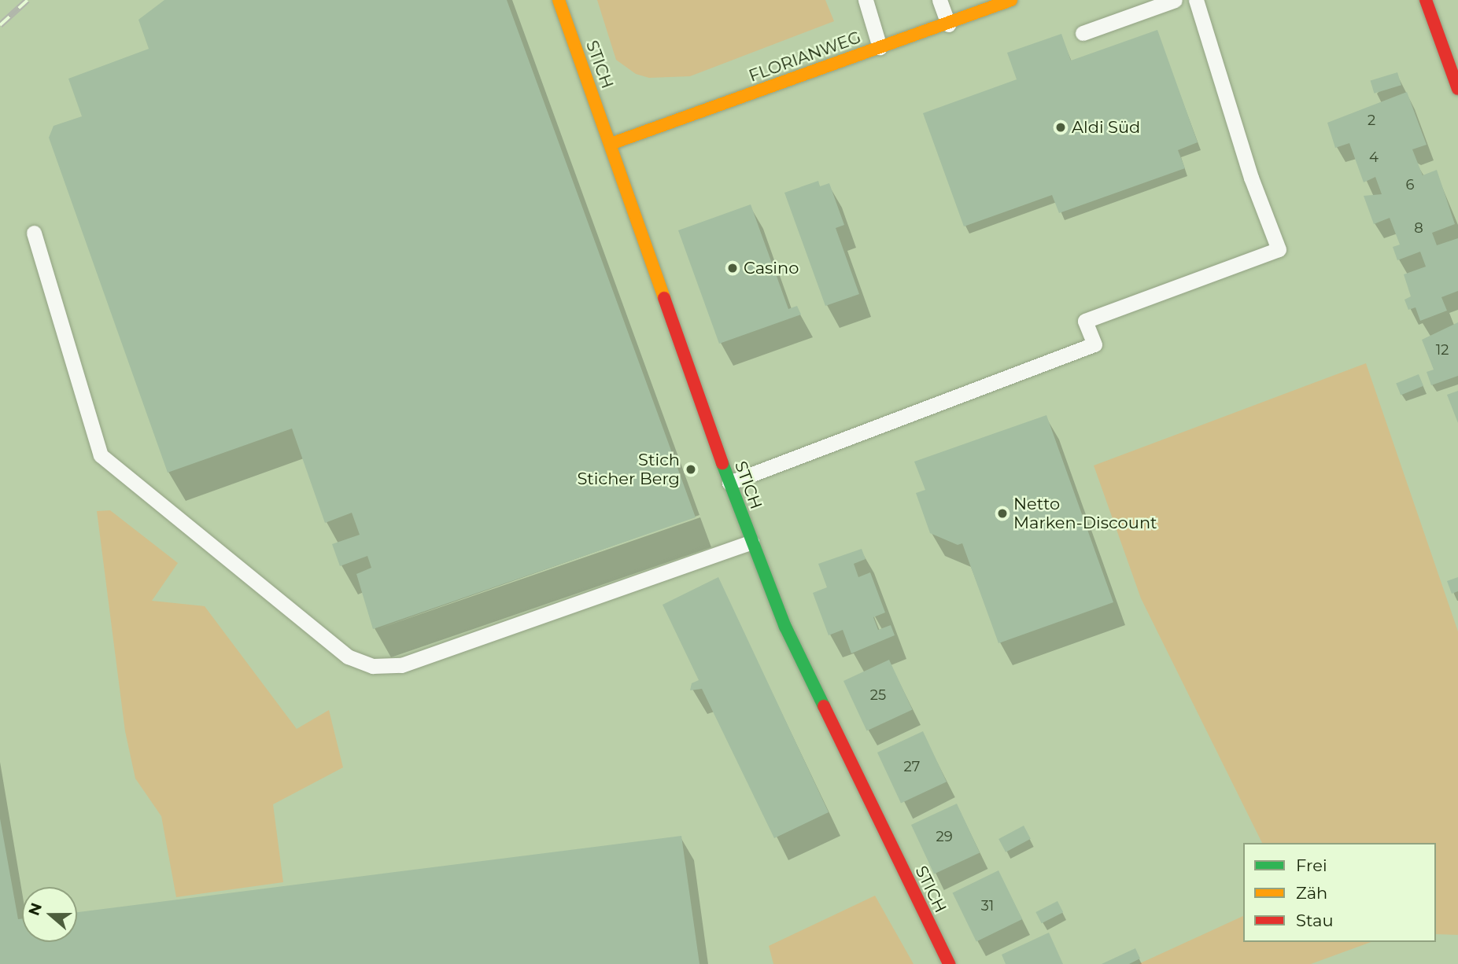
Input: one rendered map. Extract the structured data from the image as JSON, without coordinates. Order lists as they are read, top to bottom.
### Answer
{
  "streets": {
    "main road": ["FLORIANWEG", "STICH"]
  },
  "crossings": [
    ["FLORIANWEG", "STICH"]
  ],
  "places": [
    "Aldi Süd",
    "Casino",
    "Stich Sticher Berg",
    "Netto Marken-Discount"
  ],
  "house_numbers": [
    "2",
    "4",
    "6",
    "8",
    "12",
    "25",
    "27",
    "29",
    "31"
  ],
  "legend": ["Frei", "Zäh", "Stau"],
  "north": "left"
}
